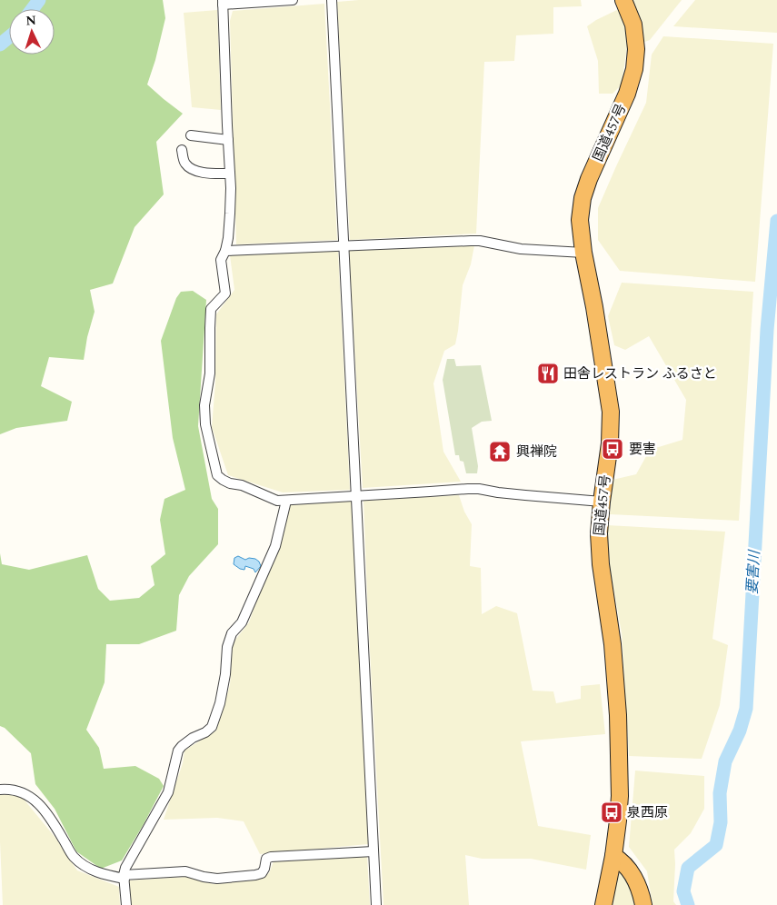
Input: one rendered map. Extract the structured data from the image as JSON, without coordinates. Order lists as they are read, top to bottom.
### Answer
{
  "streets": {
    "highway": ["国道457号"]
  },
  "water": ["要害川"],
  "places": {
    "restaurant": ["田舎レストラン ふるさと"],
    "bus stop": ["要害", "泉西原"],
    "temple": ["興禅院"]
  },
  "north": "top"
}
